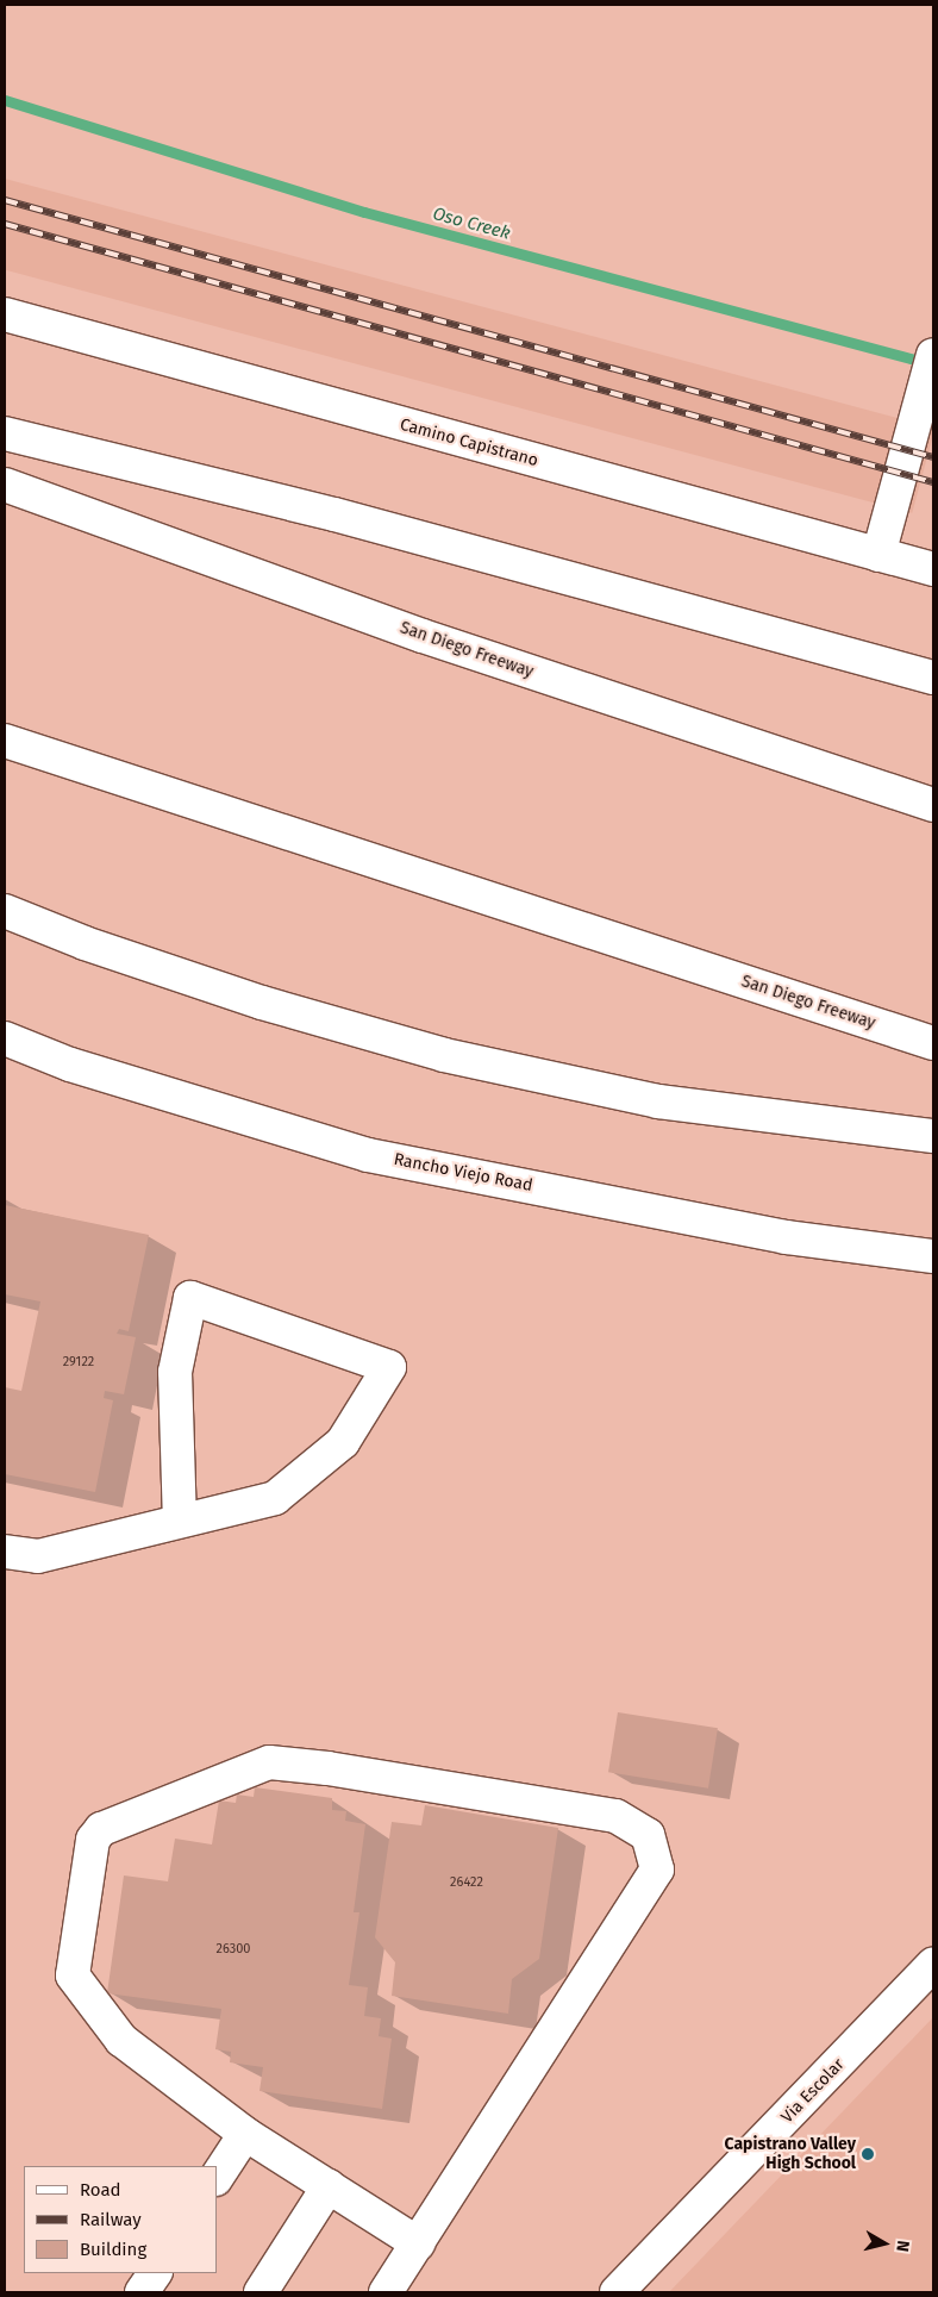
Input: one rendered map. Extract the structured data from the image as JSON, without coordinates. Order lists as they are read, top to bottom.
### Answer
{
  "streets": {
    "main road": [
      "Camino Capistrano",
      "San Diego Freeway",
      "Rancho Viejo Road",
      "Via Escolar"
    ]
  },
  "water": ["Oso Creek"],
  "places": ["Capistrano Valley High School"],
  "house_numbers": ["29122", "26422", "26300"],
  "legend": ["Road", "Railway", "Building"],
  "north": "right"
}
